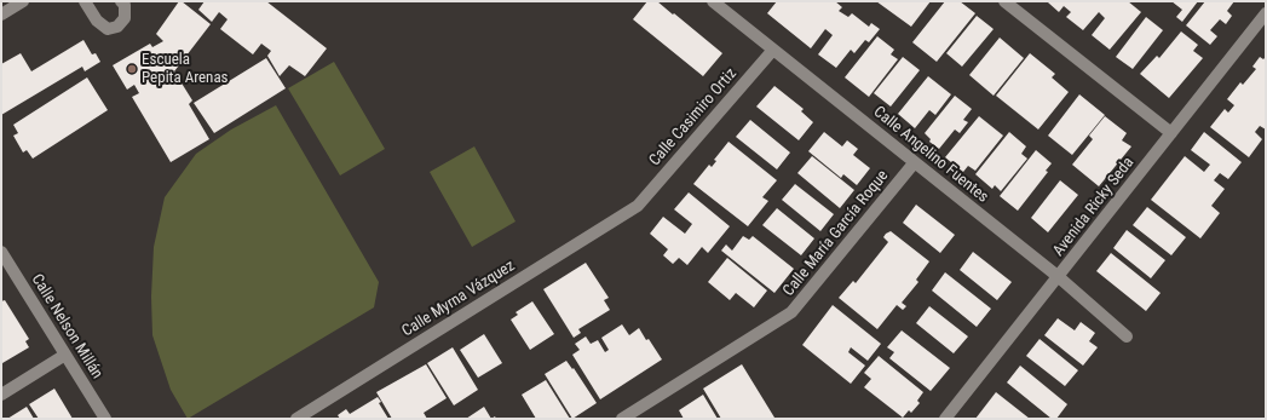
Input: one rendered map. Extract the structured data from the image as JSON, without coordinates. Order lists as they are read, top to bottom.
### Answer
{
  "streets": {
    "street": [
      "Calle Casimiro Ortiz",
      "Calle Angelino Fuentes",
      "Avenida Ricky Seda",
      "Calle María García Roque",
      "Calle Myrna Vázquez",
      "Calle Nelson Millán"
    ]
  },
  "crossings": [
    ["Calle Casimiro Ortiz", "Calle Angelino Fuentes"],
    ["Calle Casimiro Ortiz", "Calle Myrna Vázquez"],
    ["Calle Angelino Fuentes", "Avenida Ricky Seda"],
    ["Calle Angelino Fuentes", "Calle María García Roque"]
  ],
  "places": ["Escuela Pepita Arenas"]
}
